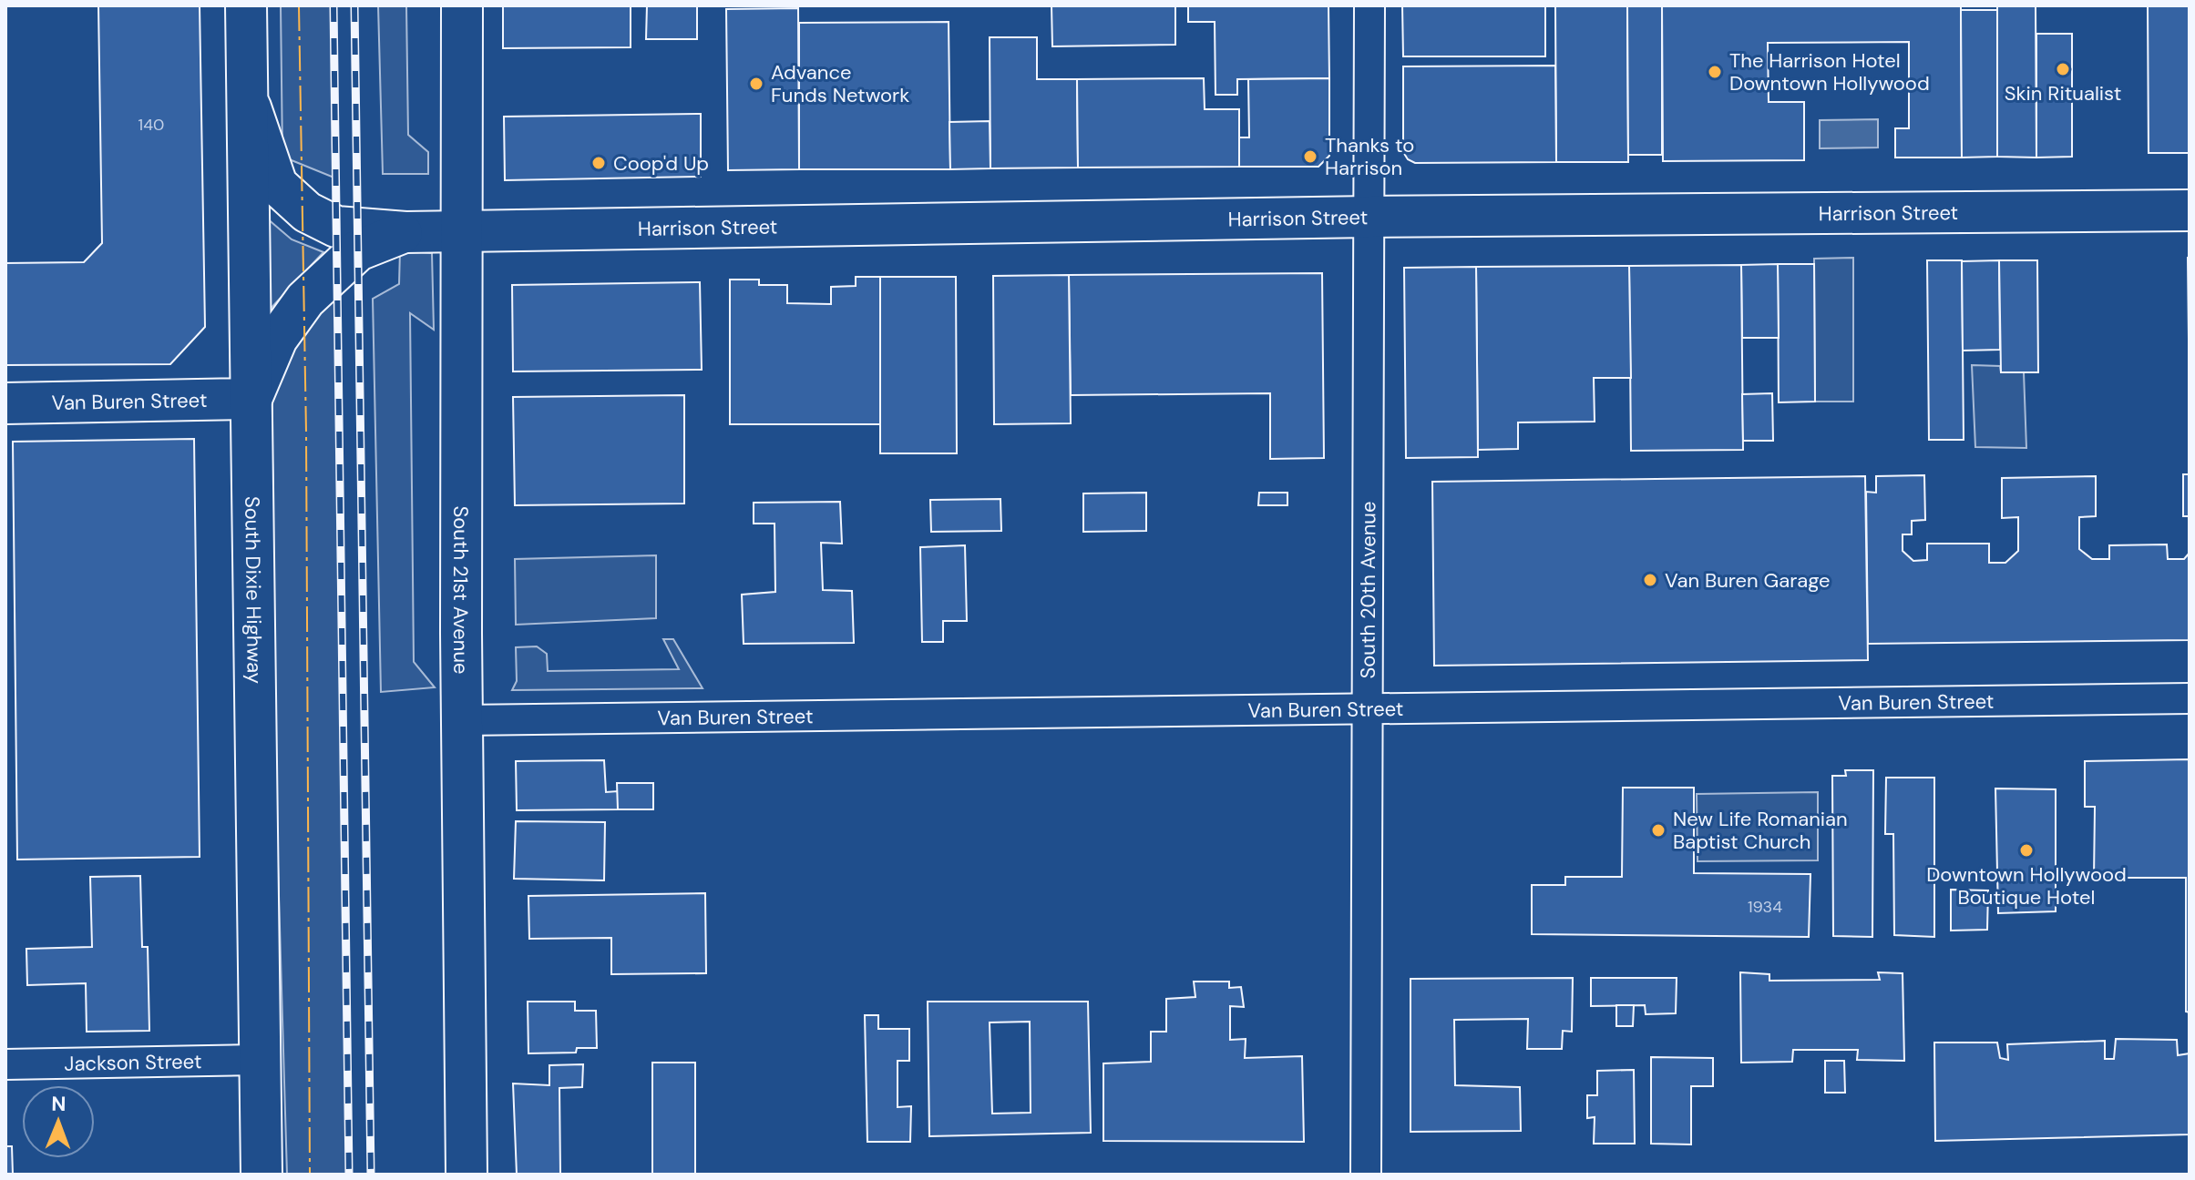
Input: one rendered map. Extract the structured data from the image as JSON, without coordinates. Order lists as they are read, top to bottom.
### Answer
{
  "streets": {
    "main road": [
      "Harrison Street",
      "Van Buren Street",
      "South Dixie Highway",
      "South 21st Avenue"
    ],
    "street": ["South 20th Avenue", "Jackson Street"]
  },
  "crossings": [
    ["Harrison Street", "Van Buren Street"],
    ["Harrison Street", "South Dixie Highway"],
    ["Harrison Street", "South 21st Avenue"],
    ["Harrison Street", "South 20th Avenue"],
    ["Van Buren Street", "South Dixie Highway"],
    ["Van Buren Street", "South 21st Avenue"],
    ["Van Buren Street", "South 20th Avenue"],
    ["South Dixie Highway", "Jackson Street"]
  ],
  "places": [
    "Skin Ritualist",
    "The Harrison Hotel Downtown Hollywood",
    "Advance Funds Network",
    "Thanks to Harrison",
    "Coop'd Up",
    "Van Buren Garage",
    "New Life Romanian Baptist Church",
    "Downtown Hollywood Boutique Hotel"
  ],
  "house_numbers": ["140", "1934"],
  "north": "top"
}
